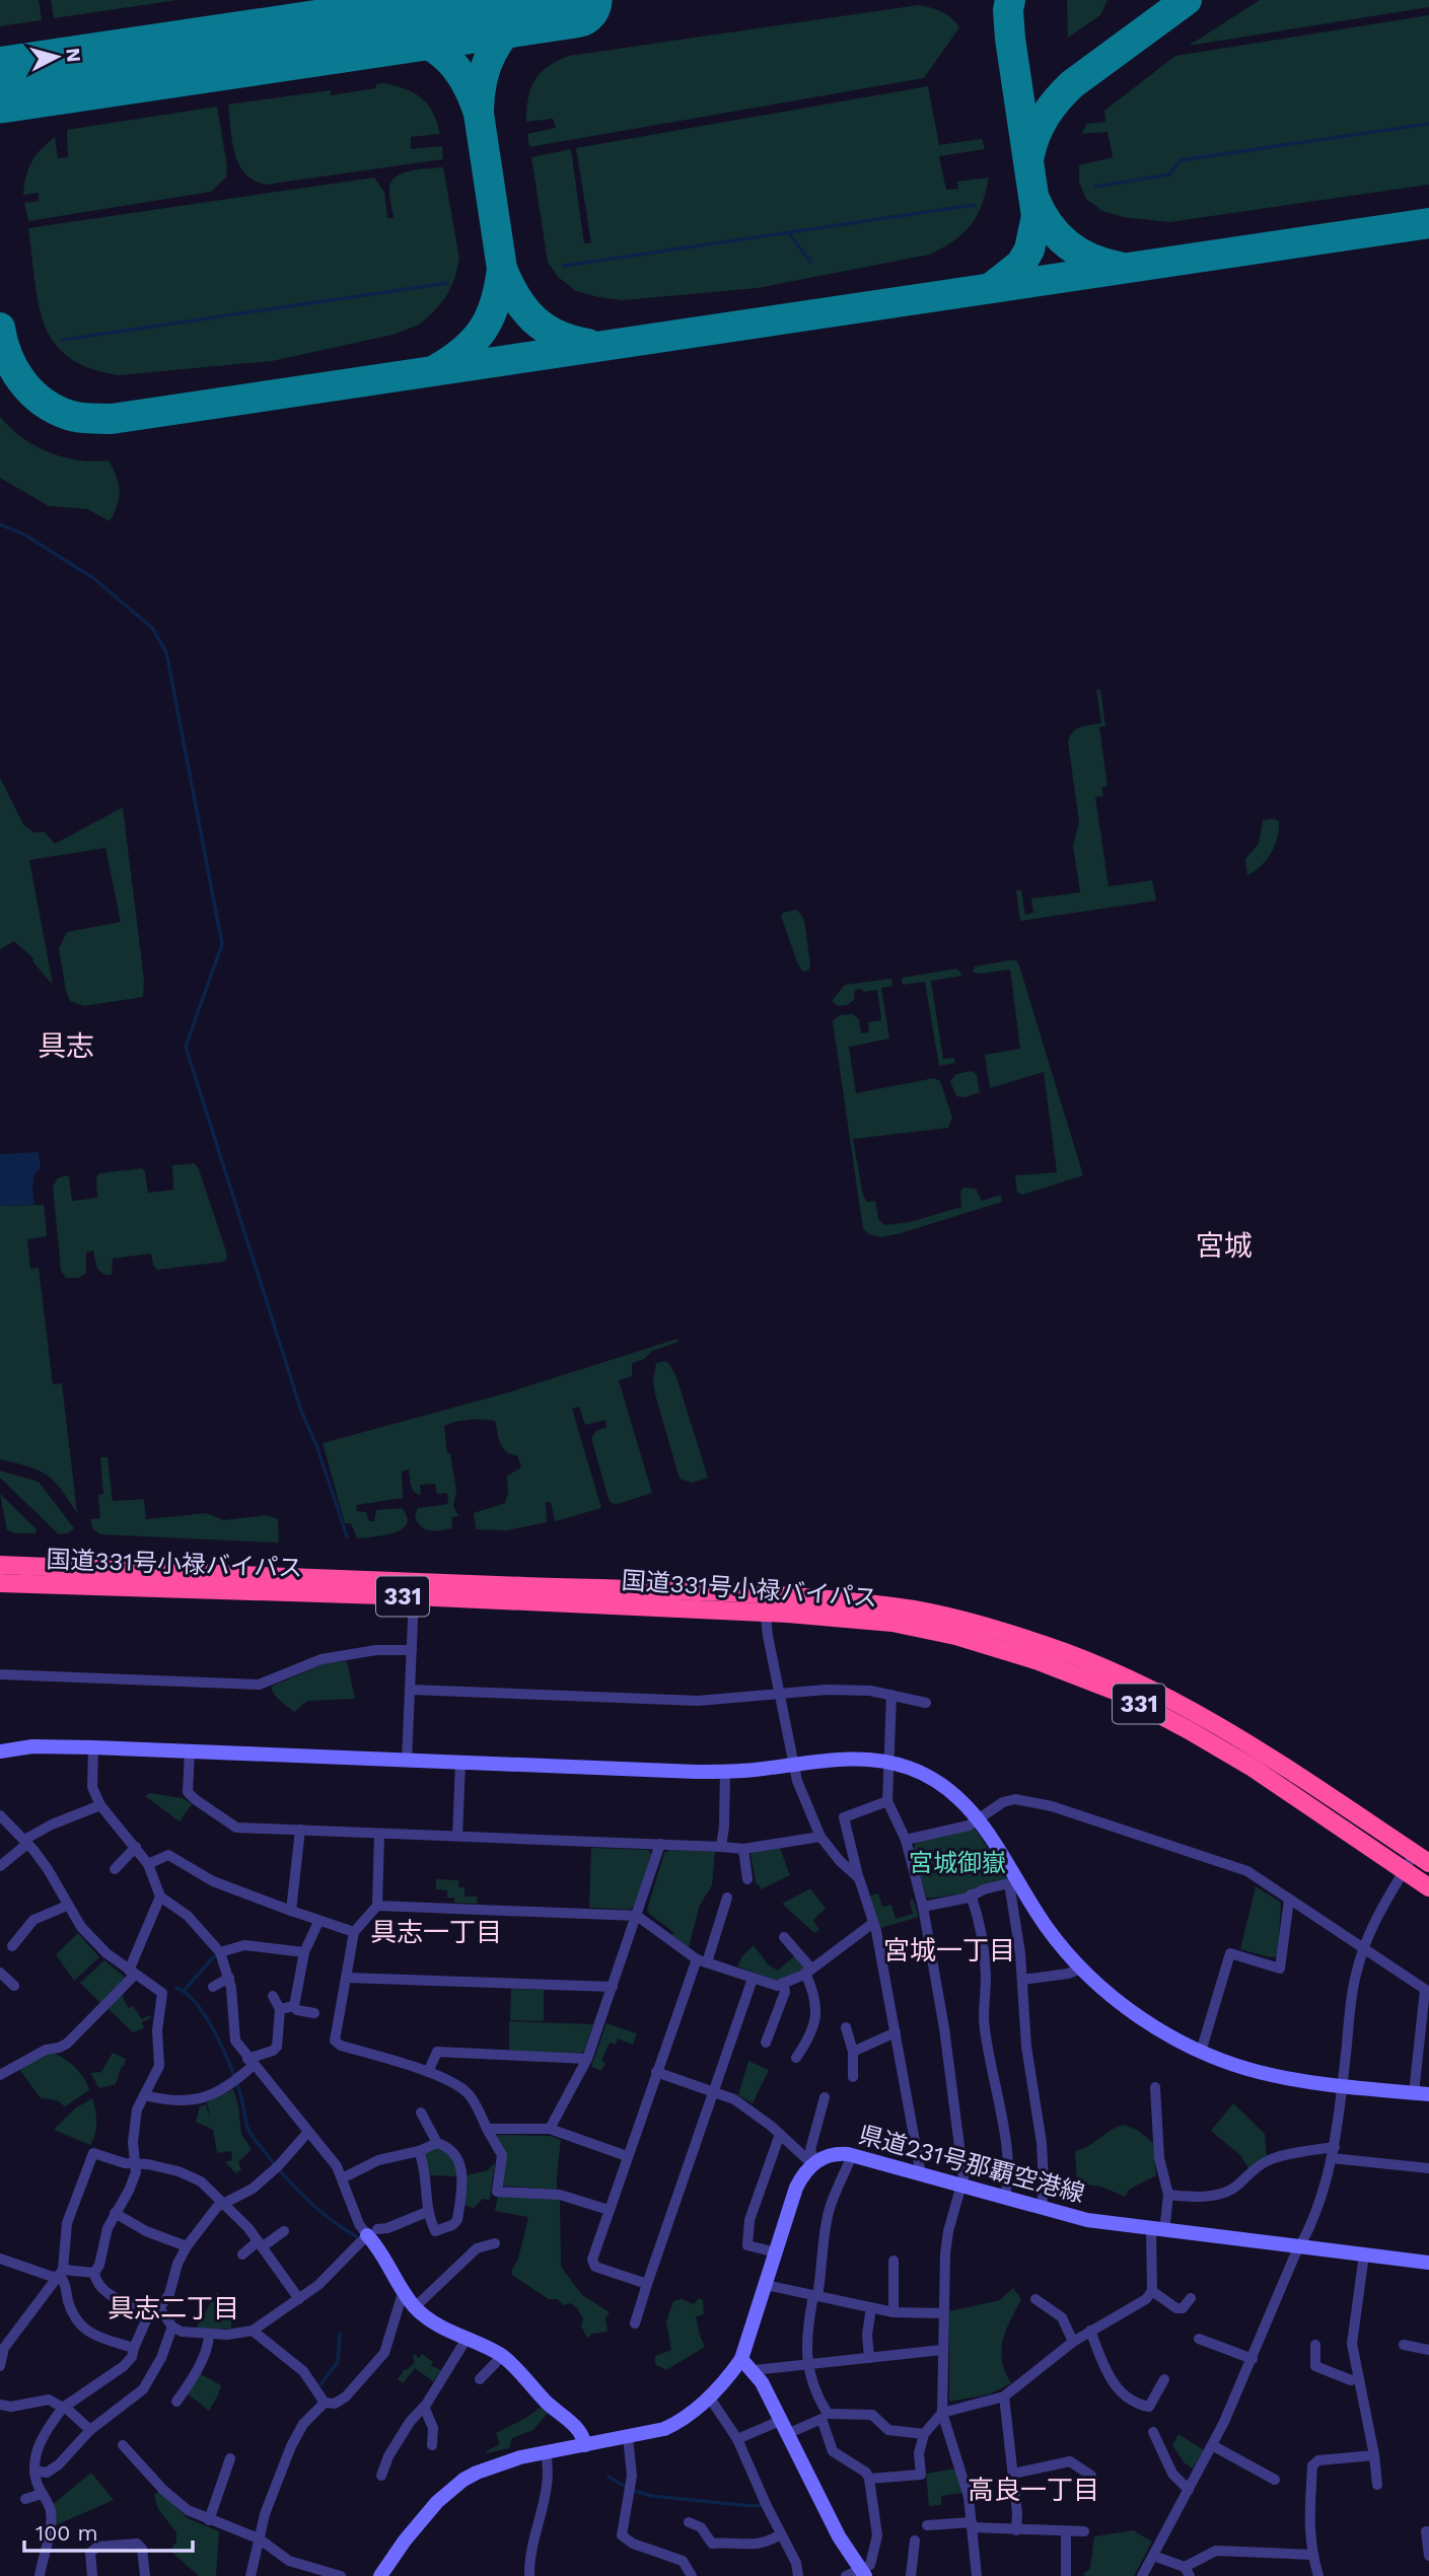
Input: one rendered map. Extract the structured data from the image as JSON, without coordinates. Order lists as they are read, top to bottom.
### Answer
{
  "streets": {
    "highway": ["国道331号小禄バイパス", "331"],
    "street": ["県道231号那覇空港線"]
  },
  "districts": [
    "具志",
    "宮城",
    "具志一丁目",
    "宮城一丁目",
    "具志二丁目",
    "高良一丁目"
  ],
  "parks": ["宮城御嶽"],
  "scale_bar": "100 m",
  "north": "right"
}
